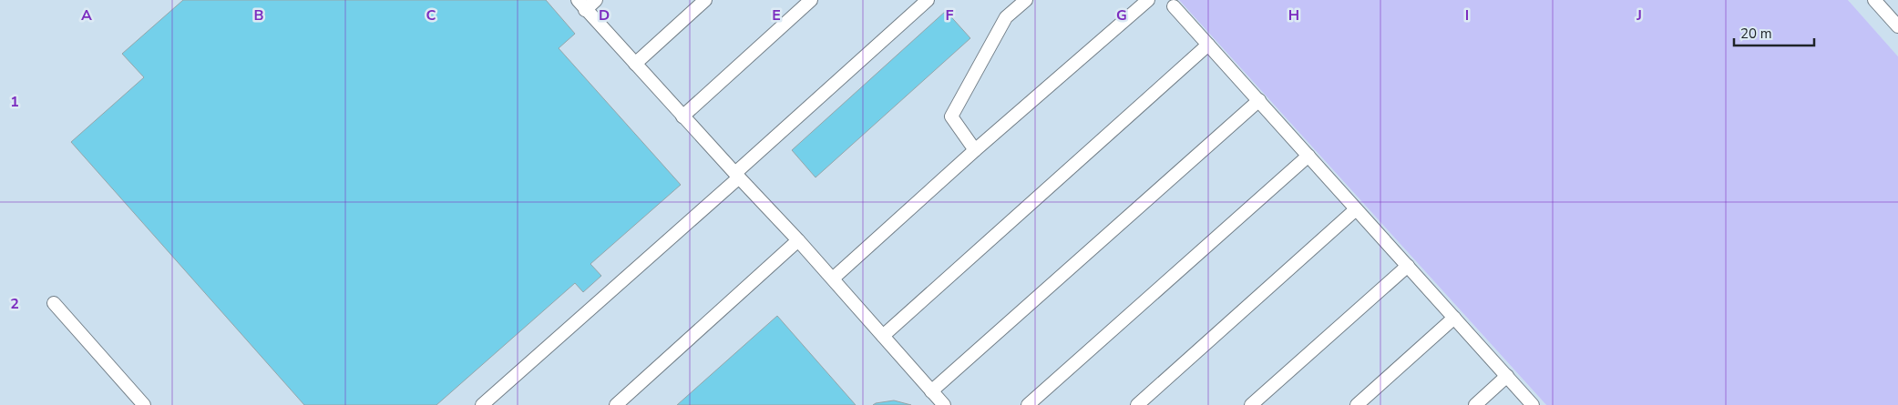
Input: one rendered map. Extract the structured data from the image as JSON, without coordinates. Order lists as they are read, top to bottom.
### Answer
{
  "scale_bar": "20 m",
  "grid": {
    "columns": [
      "A",
      "B",
      "C",
      "D",
      "E",
      "F",
      "G",
      "H",
      "I",
      "J"
    ],
    "rows": ["1", "2"]
  }
}
